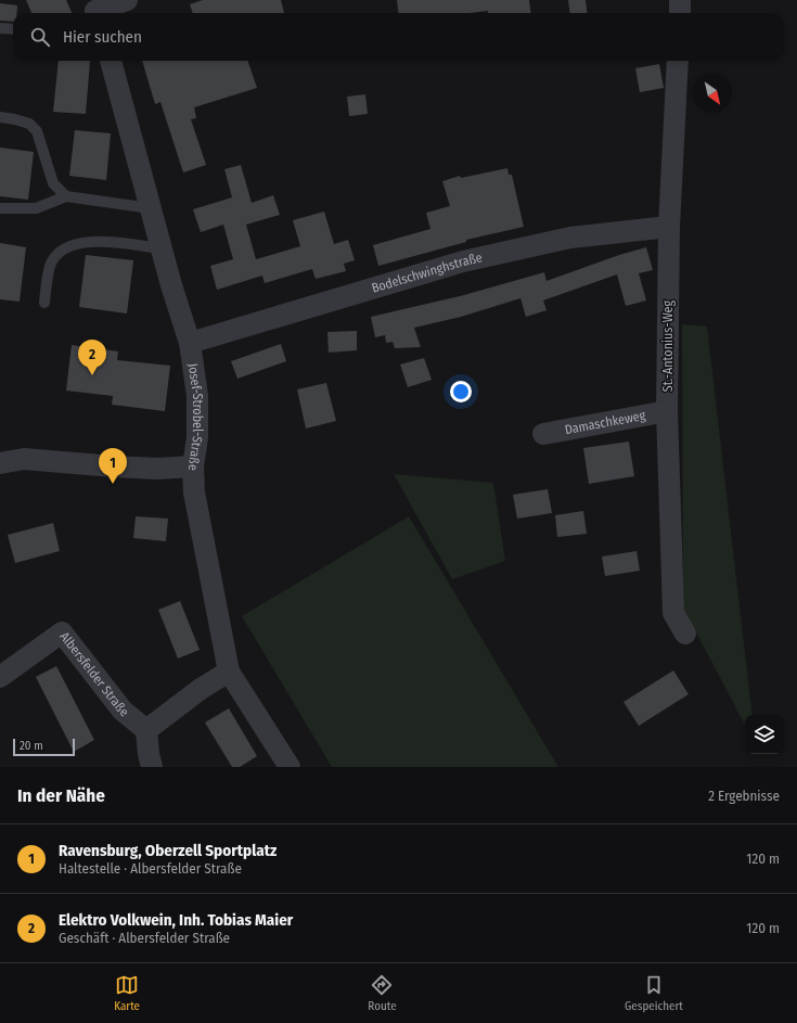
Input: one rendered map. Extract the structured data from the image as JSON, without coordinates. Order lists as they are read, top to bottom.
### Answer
{
  "streets": {
    "street": [
      "Bodelschwinghstraße",
      "St.-Antonius-Weg",
      "Josef-Strobel-Straße",
      "Damaschkeweg",
      "Albersfelder Straße"
    ]
  },
  "crossings": [
    ["Bodelschwinghstraße", "St.-Antonius-Weg"],
    ["Bodelschwinghstraße", "Josef-Strobel-Straße"],
    ["St.-Antonius-Weg", "Damaschkeweg"]
  ],
  "scale_bar": "20 m",
  "north": "bottom right",
  "page": {
    "search": "Hier suchen",
    "pins": ["2", "1"],
    "scale": "20 m",
    "heading": ["In der Nähe", "2 Ergebnisse"],
    "list": [
      {
        "mark": "1",
        "name": "Ravensburg, Oberzell Sportplatz",
        "note": "Haltestelle · Albersfelder Straße",
        "value": "120 m"
      },
      {
        "mark": "2",
        "name": "Elektro Volkwein, Inh. Tobias Maier",
        "note": "Geschäft · Albersfelder Straße",
        "value": "120 m"
      }
    ],
    "nav": ["Karte", "Route", "Gespeichert"]
  }
}
